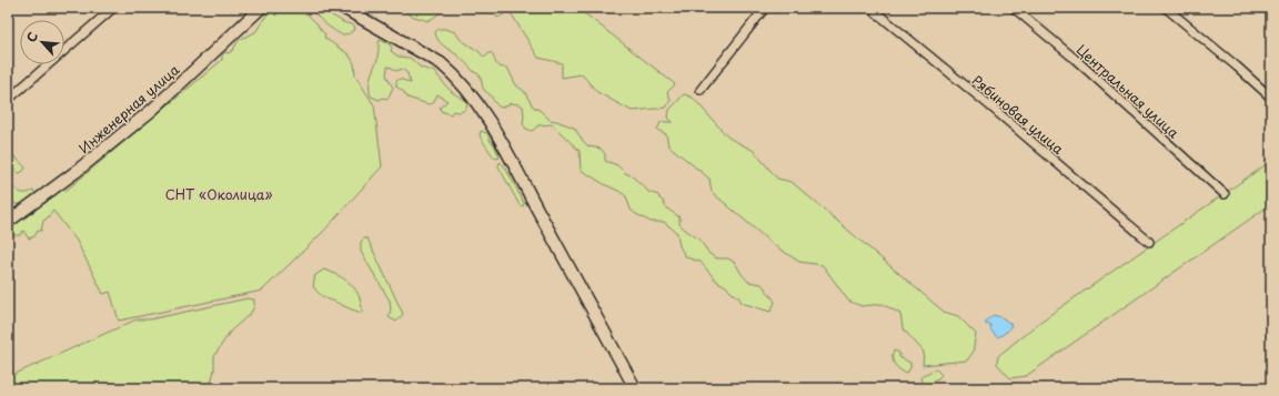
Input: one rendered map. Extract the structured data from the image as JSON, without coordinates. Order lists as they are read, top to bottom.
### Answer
{
  "streets": {
    "main road": ["Инженерная улица"],
    "street": ["Центральная улица", "Рябиновая улица"]
  },
  "parks": ["СНТ «Околица»"],
  "north": "top left"
}
